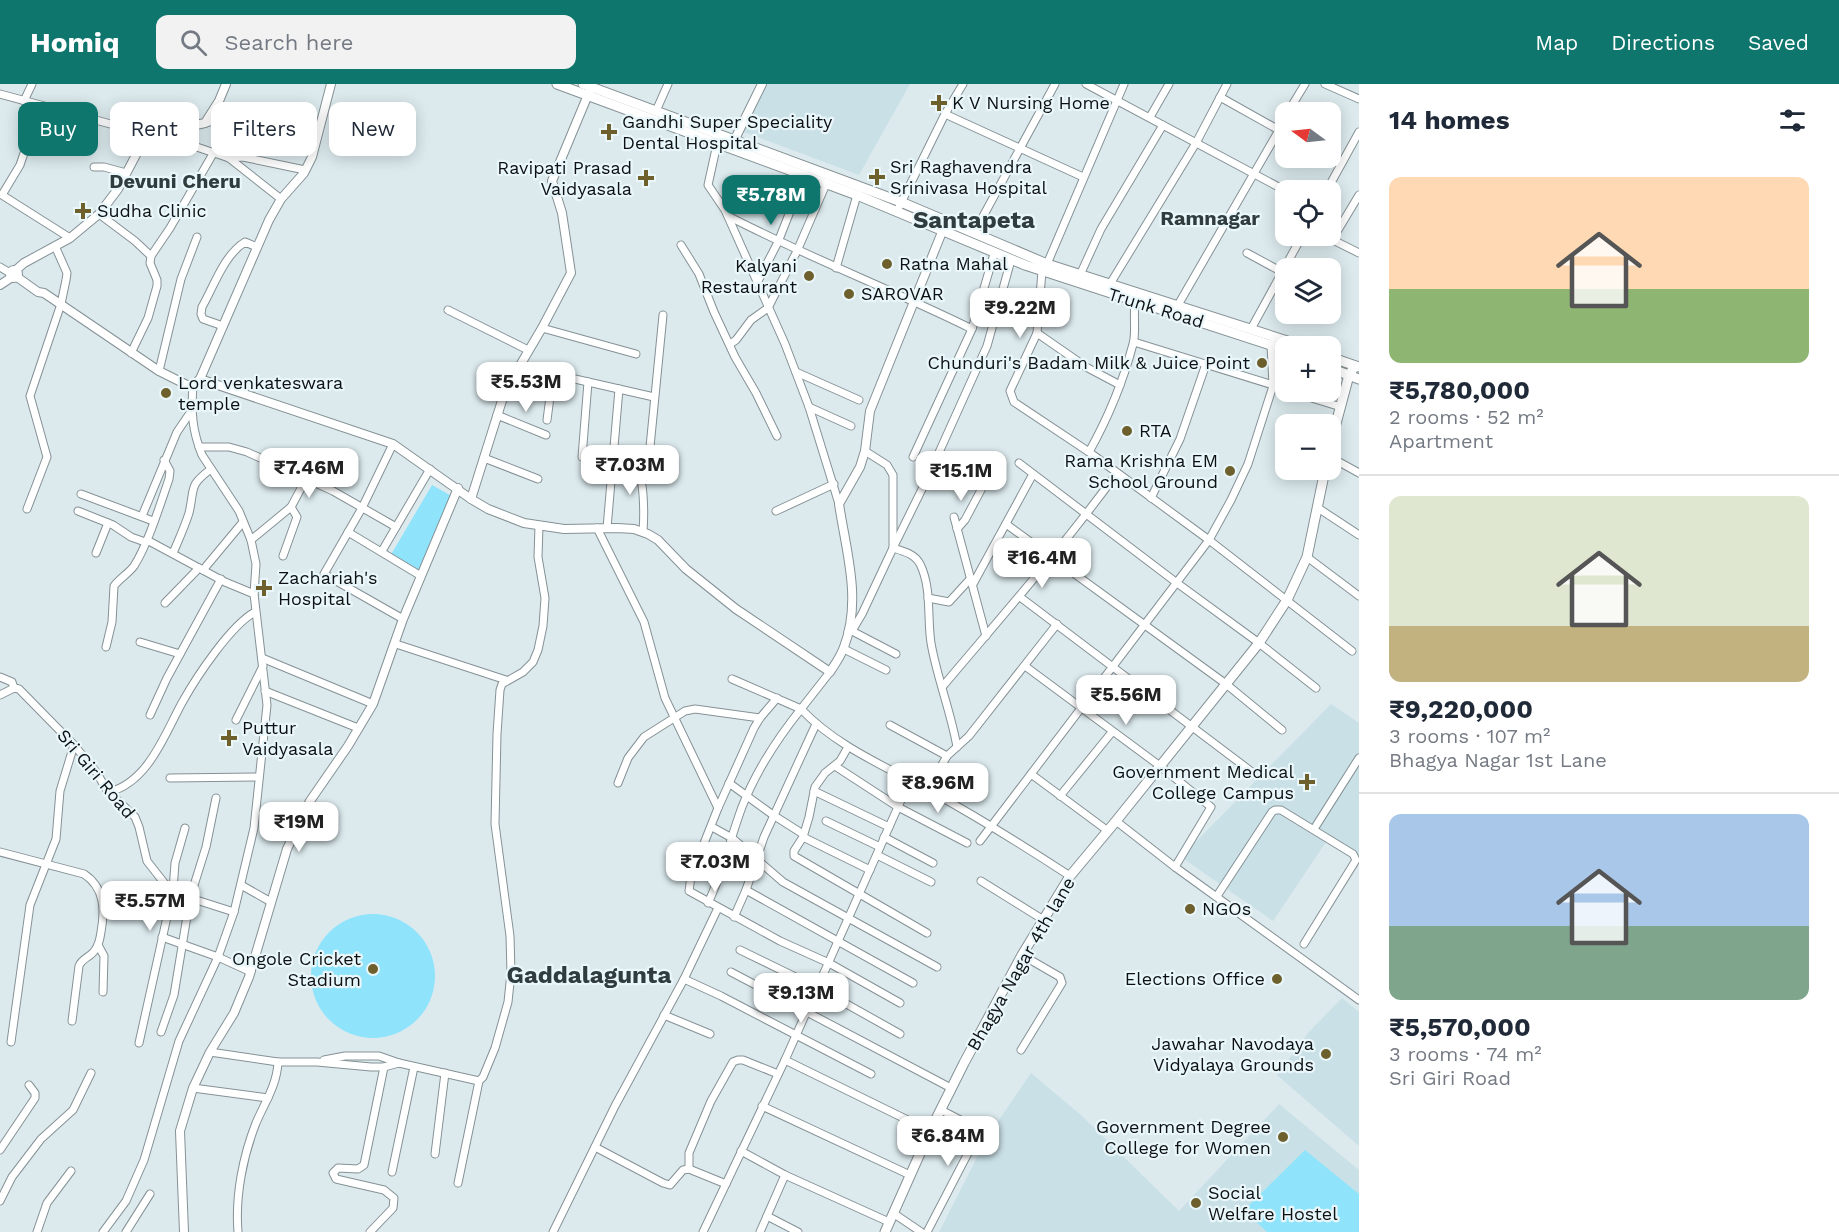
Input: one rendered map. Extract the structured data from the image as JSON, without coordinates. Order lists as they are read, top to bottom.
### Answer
{
  "streets": {
    "main road": ["Trunk Road", "Bhagya Nagar 4th lane"],
    "street": ["Sri Giri Road"]
  },
  "districts": [
    "Devuni Cheru",
    "Ramnagar",
    "Santapeta",
    "Gaddalagunta"
  ],
  "places": {
    "health": [
      "K V Nursing Home",
      "Gandhi Super Speciality Dental Hospital",
      "Sri Raghavendra Srinivasa Hospital",
      "Ravipati Prasad Vaidyasala",
      "Sudha Clinic",
      "Zachariah's Hospital",
      "Puttur Vaidyasala",
      "Government Medical College Campus"
    ],
    "other": [
      "Ratna Mahal",
      "Kalyani Restaurant",
      "SAROVAR",
      "Chunduri's Badam Milk & Juice Point",
      "Lord venkateswara temple",
      "RTA",
      "Rama Krishna EM School Ground",
      "NGOs",
      "Ongole Cricket Stadium",
      "Elections Office",
      "Jawahar Navodaya Vidyalaya Grounds",
      "Government Degree College for Women",
      "Social Welfare Hostel"
    ]
  },
  "north": "left",
  "page": {
    "header": "Homiq",
    "search": "Search here",
    "nav": ["Map", "Directions", "Saved"],
    "heading": "14 homes",
    "map_buttons": ["+", "−"],
    "chip": [
      "Buy",
      "Rent",
      "Filters",
      "New"
    ],
    "list": [
      {
        "name": "₹5,780,000",
        "note": "2 rooms · 52 m² · Apartment"
      },
      {
        "name": "₹9,220,000",
        "note": "3 rooms · 107 m² · Bhagya Nagar 1st Lane"
      },
      {
        "name": "₹5,570,000",
        "note": "3 rooms · 74 m² · Sri Giri Road"
      }
    ],
    "price": [
      "₹5.78M",
      "₹9.22M",
      "₹5.53M",
      "₹7.03M",
      "₹7.46M",
      "₹15.1M",
      "₹16.4M",
      "₹5.56M",
      "₹8.96M",
      "₹19M",
      "₹7.03M",
      "₹5.57M",
      "₹9.13M",
      "₹6.84M"
    ]
  }
}
